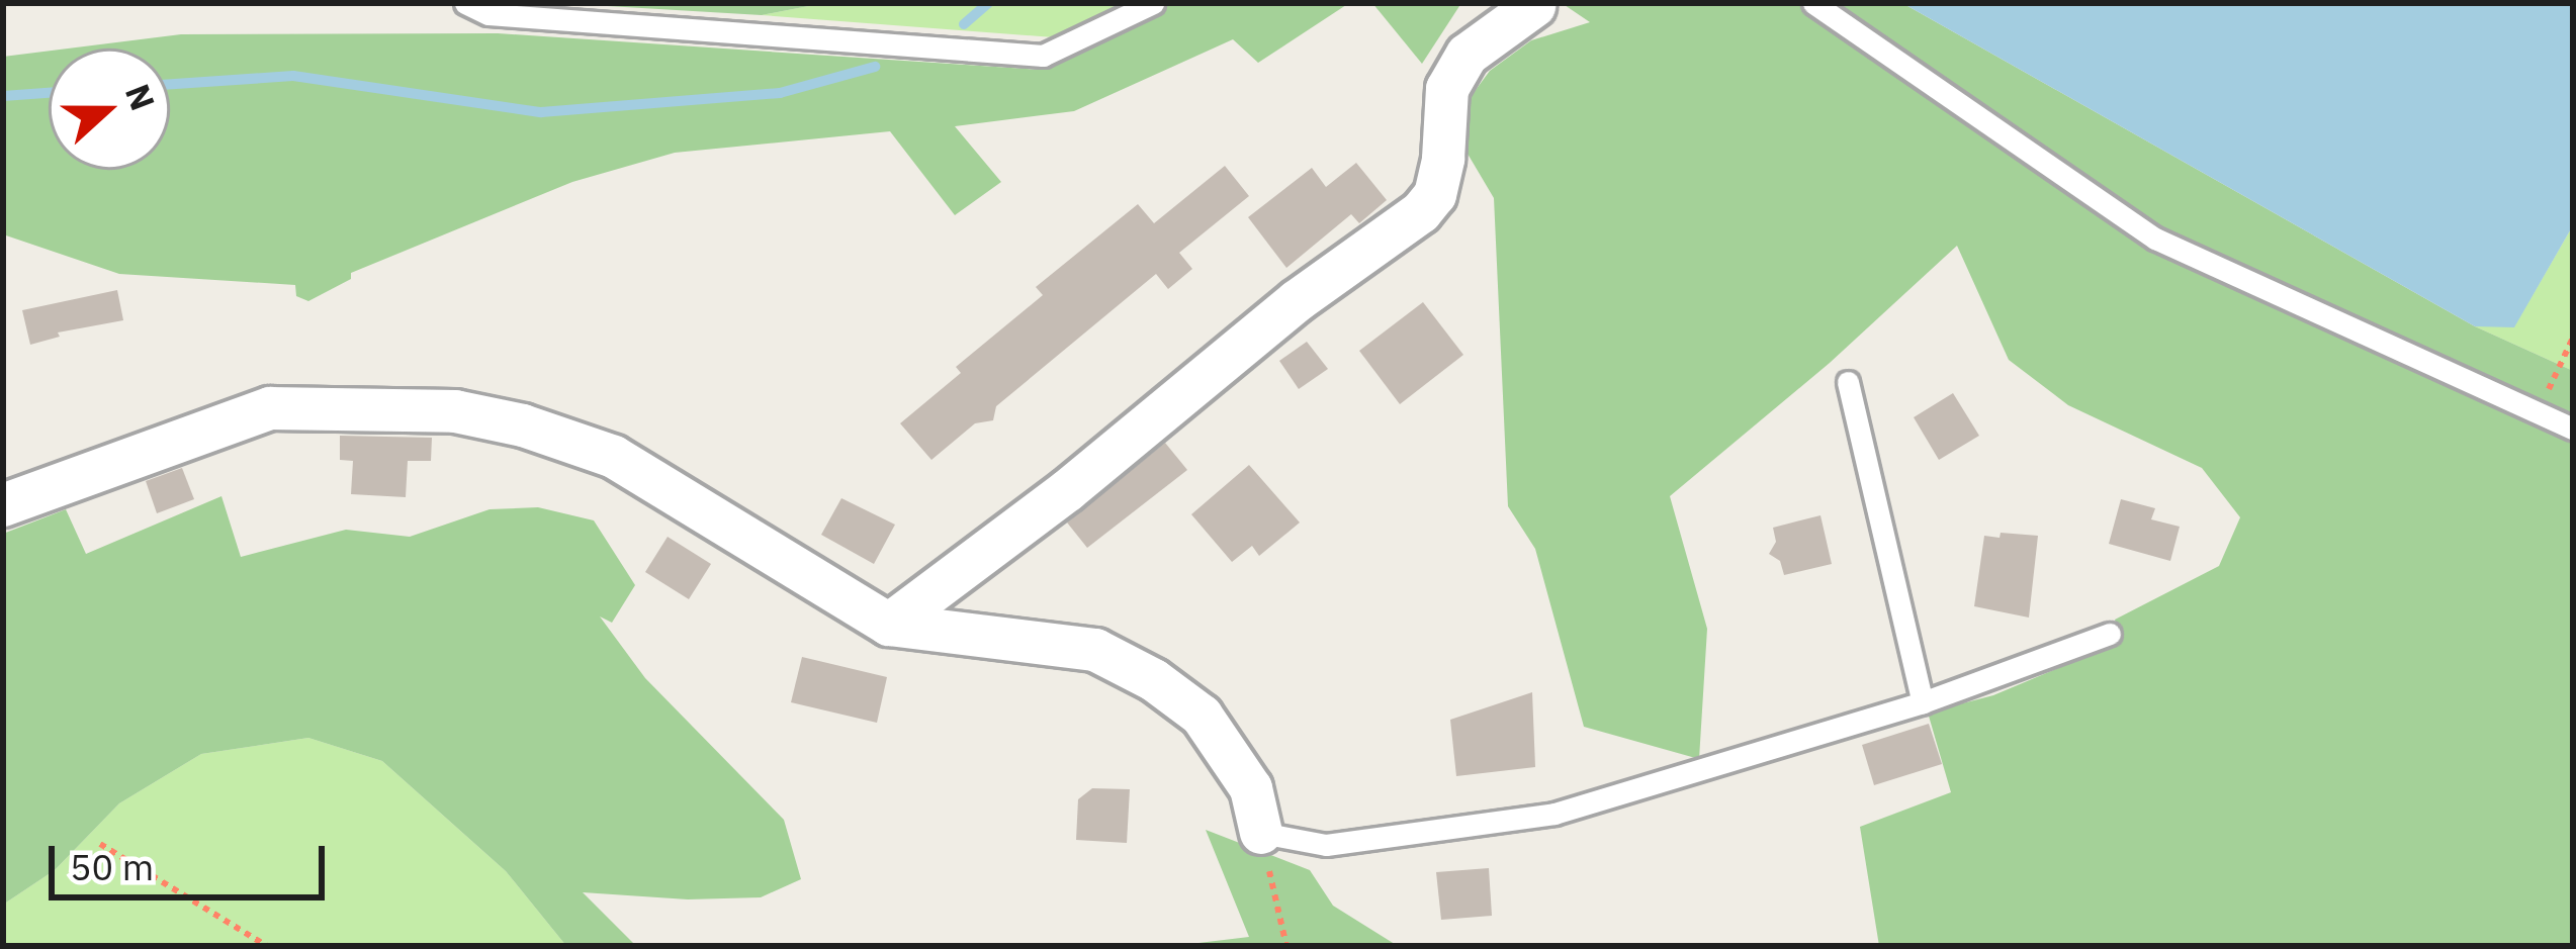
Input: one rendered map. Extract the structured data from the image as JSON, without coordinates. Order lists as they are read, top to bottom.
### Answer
{
  "scale_bar": "50 m",
  "north": "right"
}
